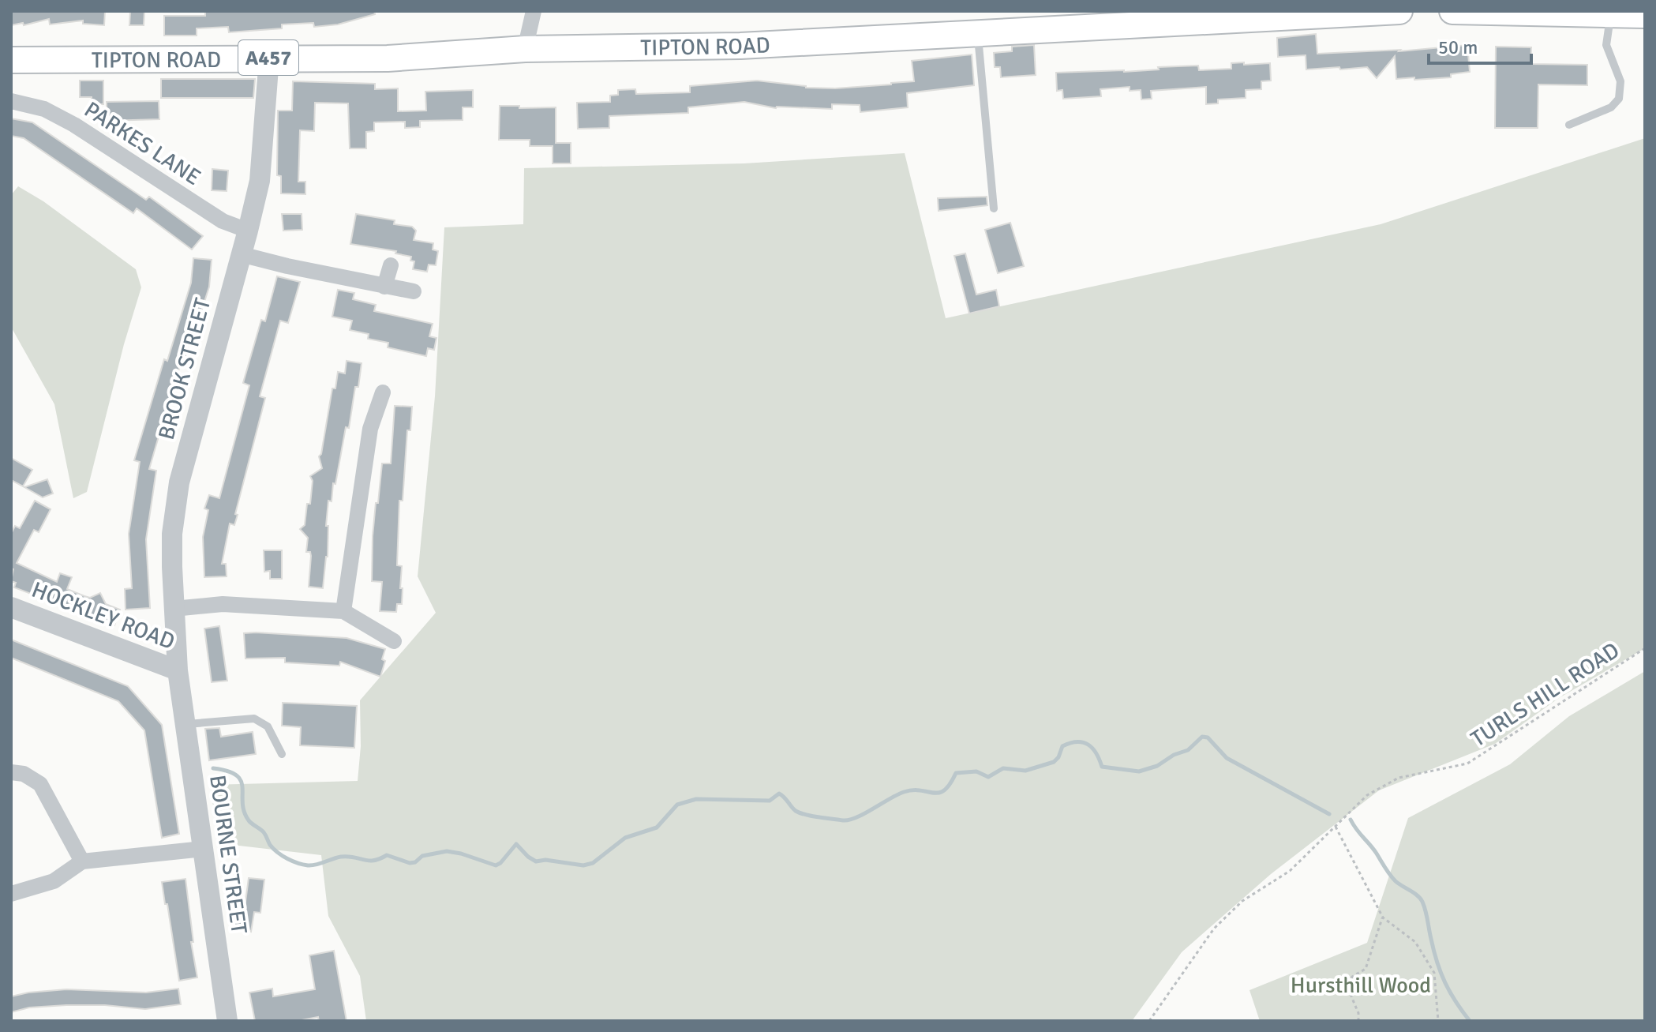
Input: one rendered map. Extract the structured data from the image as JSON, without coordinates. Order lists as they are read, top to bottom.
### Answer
{
  "streets": {
    "main road": ["TIPTON ROAD", "A457"],
    "street": [
      "PARKES LANE",
      "BROOK STREET",
      "HOCKLEY ROAD",
      "BOURNE STREET"
    ],
    "path": ["TURLS HILL ROAD"]
  },
  "crossings": [
    ["TIPTON ROAD", "BROOK STREET"],
    ["PARKES LANE", "BROOK STREET"],
    ["BROOK STREET", "HOCKLEY ROAD"],
    ["BROOK STREET", "BOURNE STREET"]
  ],
  "parks": ["Hursthill Wood"],
  "scale_bar": "50 m"
}
